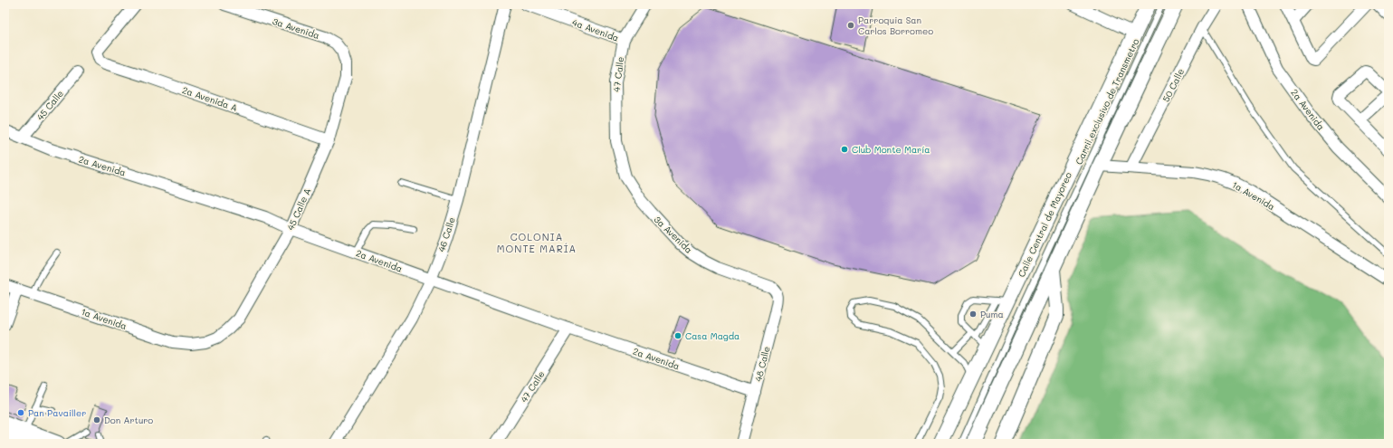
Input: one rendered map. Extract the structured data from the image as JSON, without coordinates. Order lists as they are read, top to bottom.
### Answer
{
  "streets": {
    "main road": ["Calle Central de Mayoreo"],
    "street": [
      "3a Avenida",
      "4a Avenida",
      "47 Calle",
      "50 Calle",
      "2a Avenida A",
      "45 Calle",
      "2a Avenida",
      "1a Avenida",
      "45 Calle A",
      "46 Calle",
      "48 Calle"
    ],
    "lane": ["Carril exclusivo de Transmetro"]
  },
  "crossings": [
    ["3a Avenida", "47 Calle"],
    ["3a Avenida", "45 Calle A"],
    ["3a Avenida", "48 Calle"],
    ["4a Avenida", "47 Calle"],
    ["47 Calle", "2a Avenida"],
    ["50 Calle", "1a Avenida"],
    ["2a Avenida A", "45 Calle A"],
    ["45 Calle", "2a Avenida"],
    ["2a Avenida", "45 Calle A"],
    ["2a Avenida", "46 Calle"],
    ["2a Avenida", "48 Calle"],
    ["1a Avenida", "45 Calle A"]
  ],
  "districts": ["COLONIA MONTE MARÍA"],
  "places": [
    "Parroquia San Carlos Borromeo",
    "Club Monte María",
    "Puma",
    "Casa Magda",
    "Pan Pavailler",
    "Don Arturo"
  ]
}
